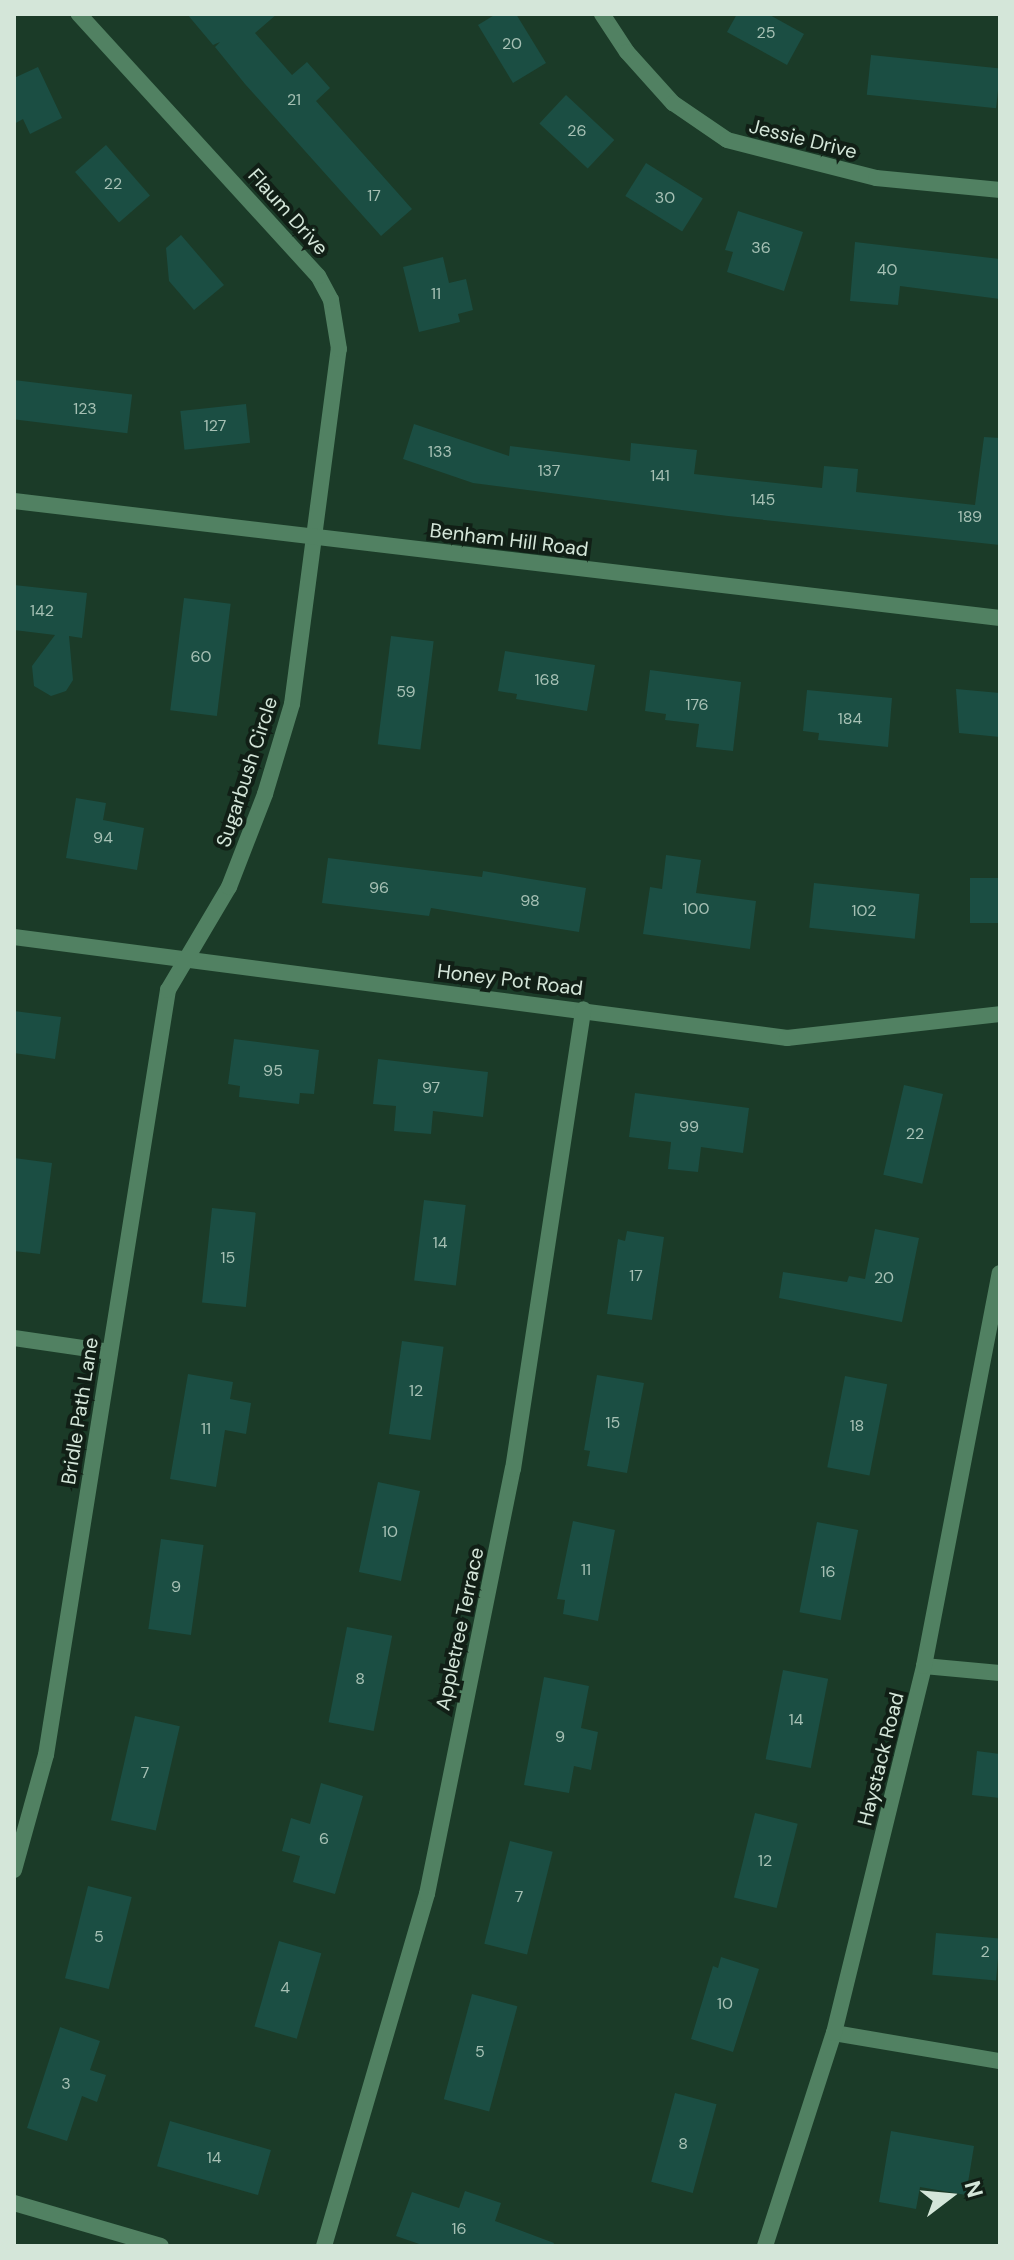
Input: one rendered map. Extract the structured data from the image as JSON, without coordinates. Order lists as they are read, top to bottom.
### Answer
{
  "streets": {
    "street": [
      "Jessie Drive",
      "Flaum Drive",
      "Benham Hill Road",
      "Sugarbush Circle",
      "Honey Pot Road",
      "Bridle Path Lane",
      "Appletree Terrace",
      "Haystack Road"
    ]
  },
  "crossings": [
    ["Flaum Drive", "Benham Hill Road"],
    ["Flaum Drive", "Sugarbush Circle"],
    ["Benham Hill Road", "Sugarbush Circle"],
    ["Sugarbush Circle", "Honey Pot Road"],
    ["Sugarbush Circle", "Bridle Path Lane"],
    ["Honey Pot Road", "Bridle Path Lane"],
    ["Honey Pot Road", "Appletree Terrace"]
  ],
  "house_numbers": [
    "25",
    "20",
    "21",
    "26",
    "22",
    "17",
    "30",
    "36",
    "40",
    "11",
    "123",
    "127",
    "133",
    "137",
    "141",
    "145",
    "189",
    "142",
    "60",
    "168",
    "59",
    "176",
    "184",
    "94",
    "96",
    "98",
    "100",
    "102",
    "95",
    "97",
    "99",
    "22",
    "14",
    "15",
    "17",
    "20",
    "12",
    "15",
    "18",
    "11",
    "10",
    "11",
    "16",
    "9",
    "8",
    "14",
    "9",
    "7",
    "6",
    "12",
    "7",
    "5",
    "2",
    "4",
    "10",
    "5",
    "3",
    "8",
    "14",
    "16"
  ],
  "north": "right"
}
